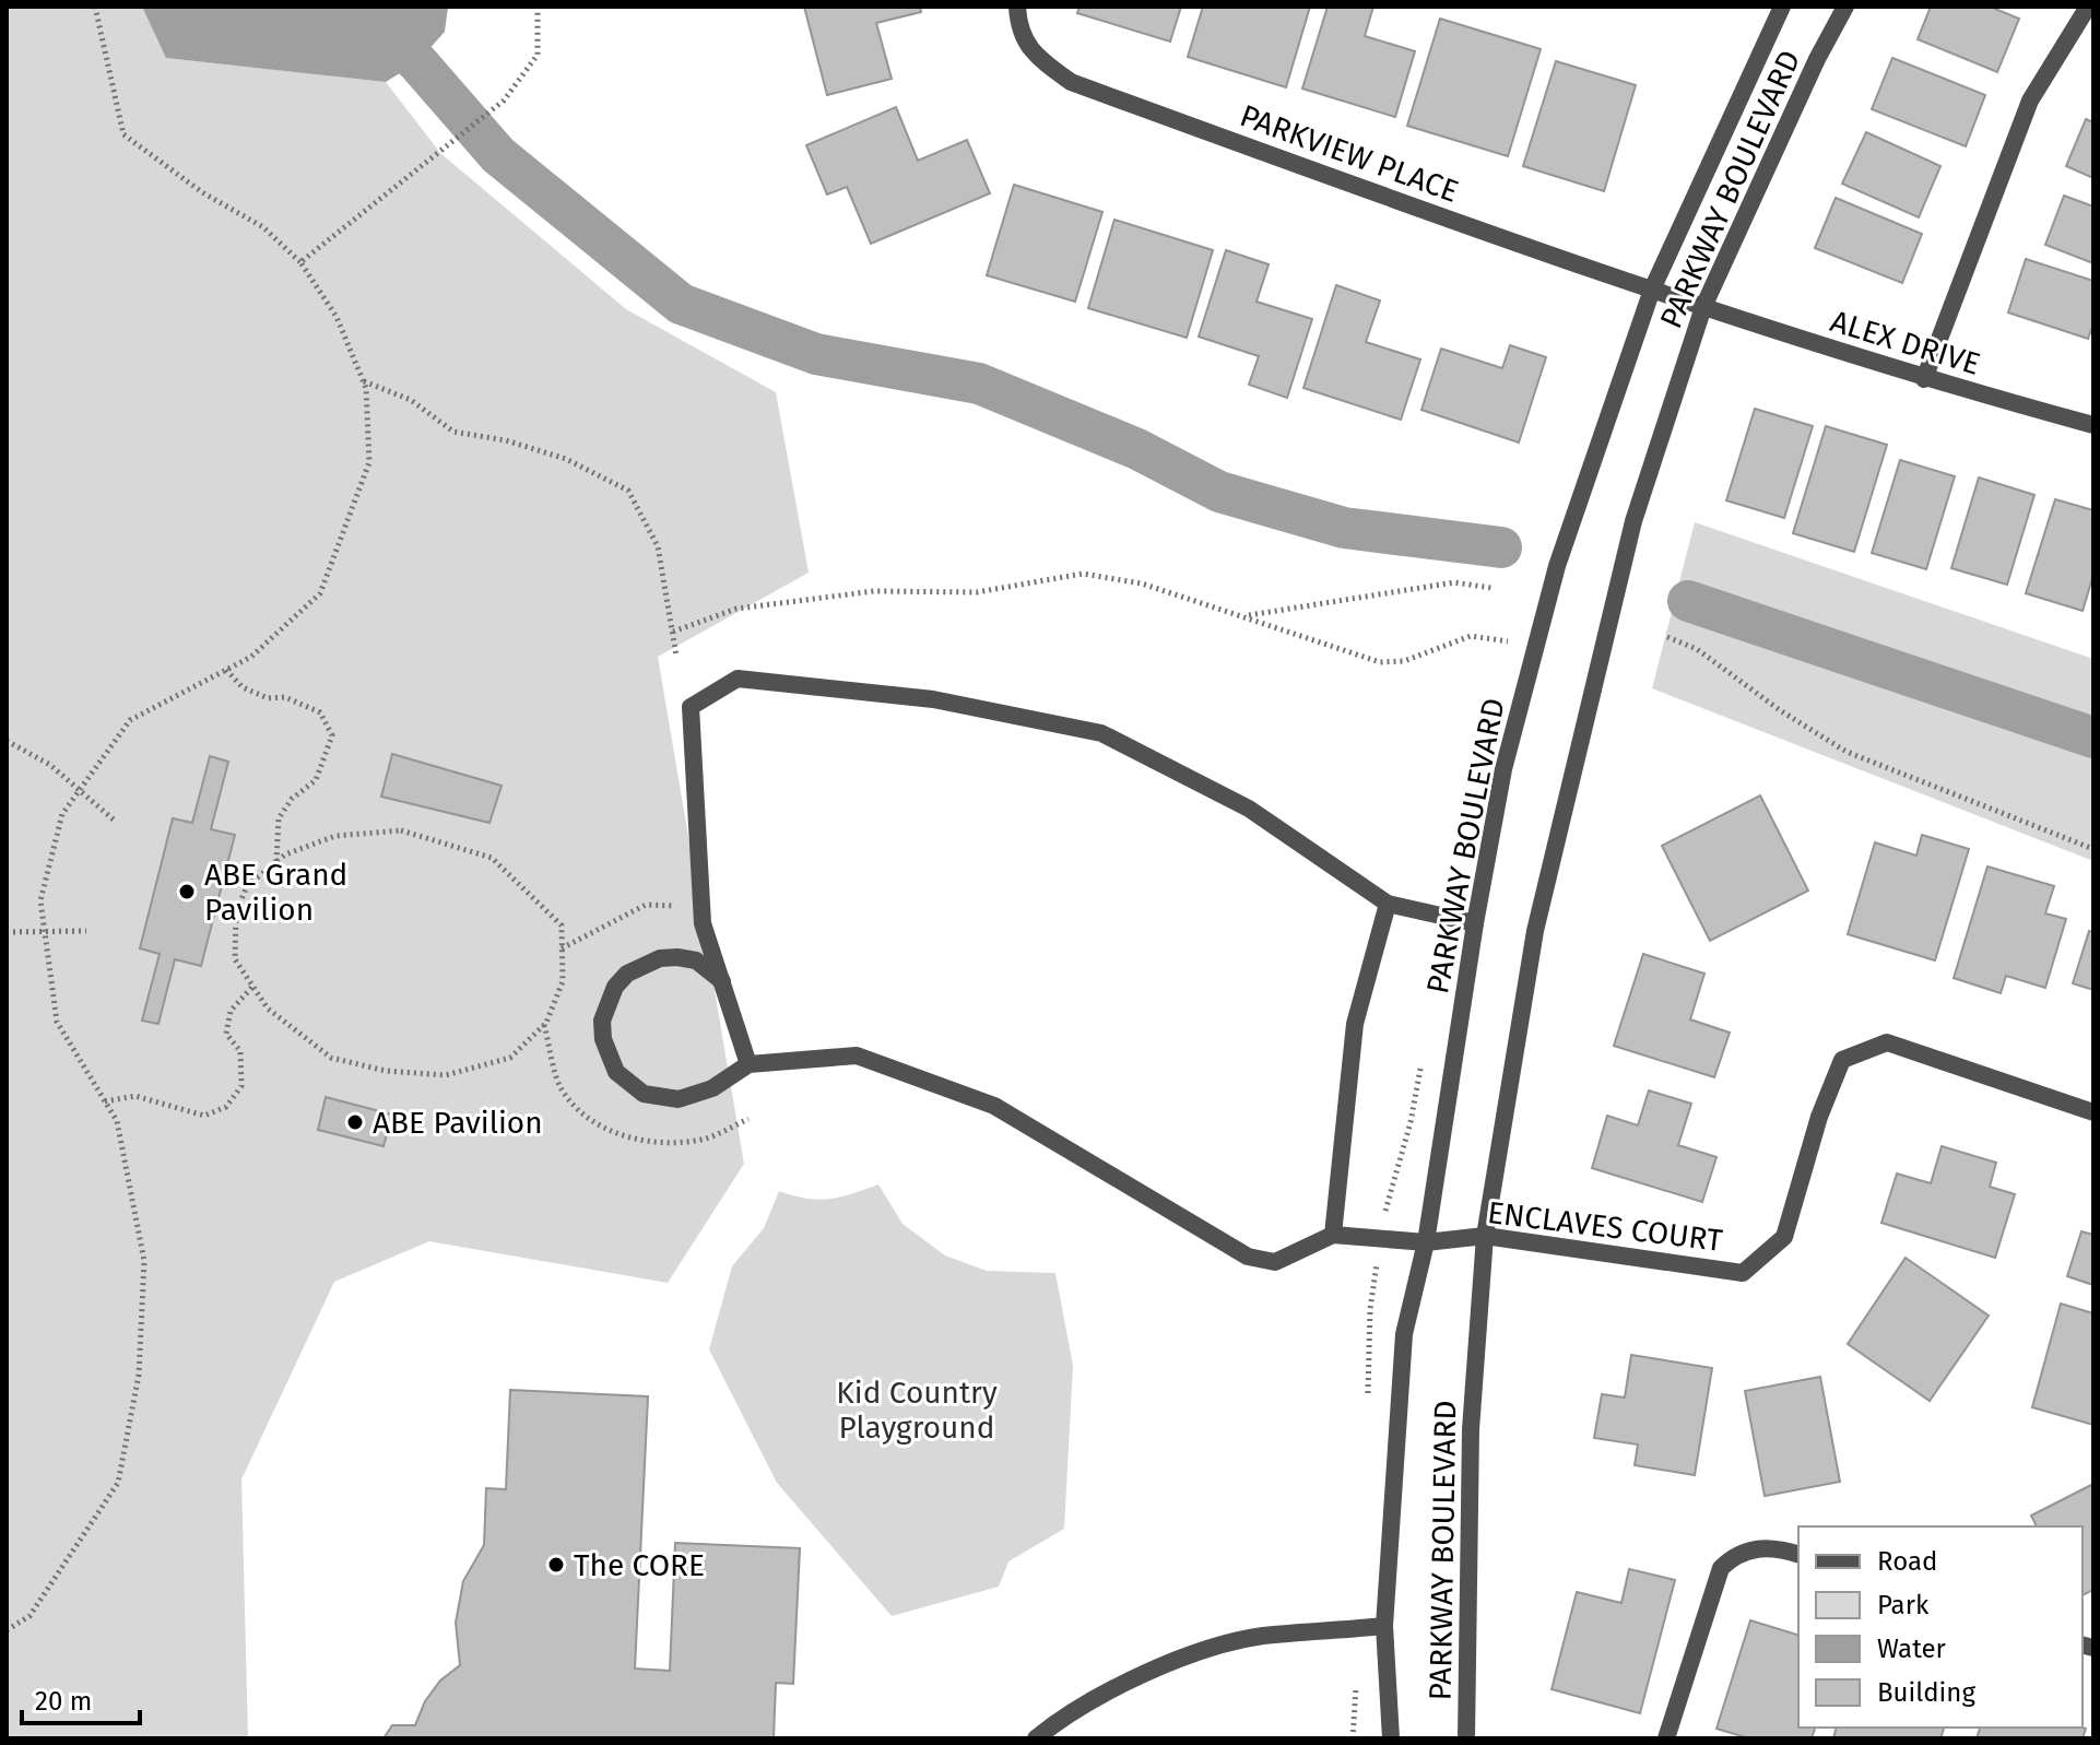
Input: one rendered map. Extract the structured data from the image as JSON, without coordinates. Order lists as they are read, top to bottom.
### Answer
{
  "streets": {
    "street": [
      "PARKVIEW PLACE",
      "PARKWAY BOULEVARD",
      "ALEX DRIVE",
      "ENCLAVES COURT"
    ]
  },
  "crossings": [
    ["PARKVIEW PLACE", "PARKWAY BOULEVARD"],
    ["PARKVIEW PLACE", "ALEX DRIVE"],
    ["PARKWAY BOULEVARD", "ALEX DRIVE"],
    ["PARKWAY BOULEVARD", "ENCLAVES COURT"]
  ],
  "parks": ["Kid Country Playground"],
  "places": ["ABE Grand Pavilion", "ABE Pavilion", "The CORE"],
  "legend": [
    "Road",
    "Park",
    "Water",
    "Building"
  ],
  "scale_bar": "20 m"
}
